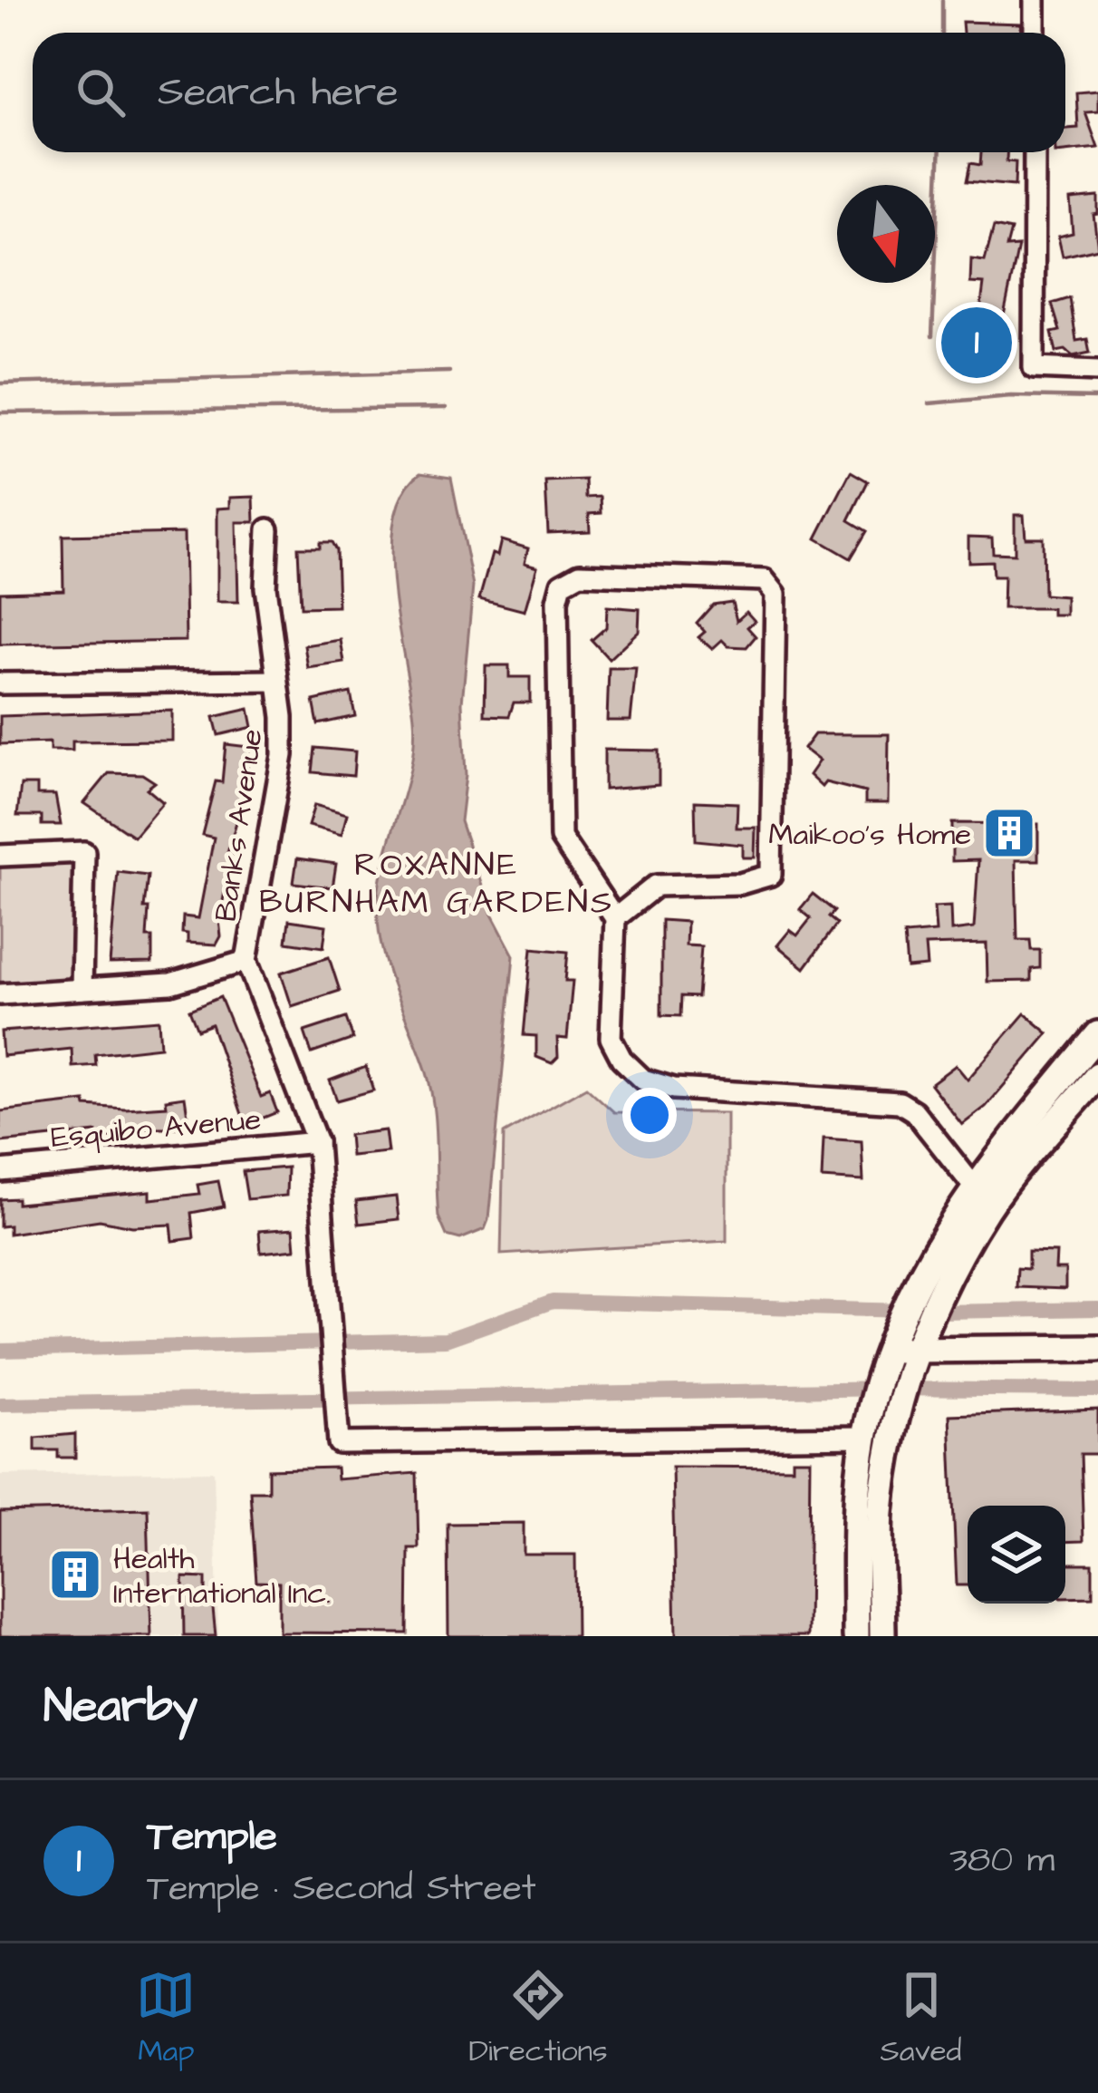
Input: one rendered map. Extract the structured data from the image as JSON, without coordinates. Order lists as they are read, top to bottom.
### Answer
{
  "streets": {
    "street": ["Banks Avenue", "Esquibo Avenue"]
  },
  "crossings": [
    ["Banks Avenue", "Esquibo Avenue"]
  ],
  "districts": ["ROXANNE BURNHAM GARDENS"],
  "places": {
    "building": ["Maikoo's Home", "Health International Inc."]
  },
  "north": "bottom",
  "page": {
    "search": "Search here",
    "pins": "1",
    "heading": "Nearby",
    "list": [
      {
        "mark": "1",
        "name": "Temple",
        "note": "Temple · Second Street",
        "value": "380 m"
      }
    ],
    "nav": ["Map", "Directions", "Saved"]
  }
}
